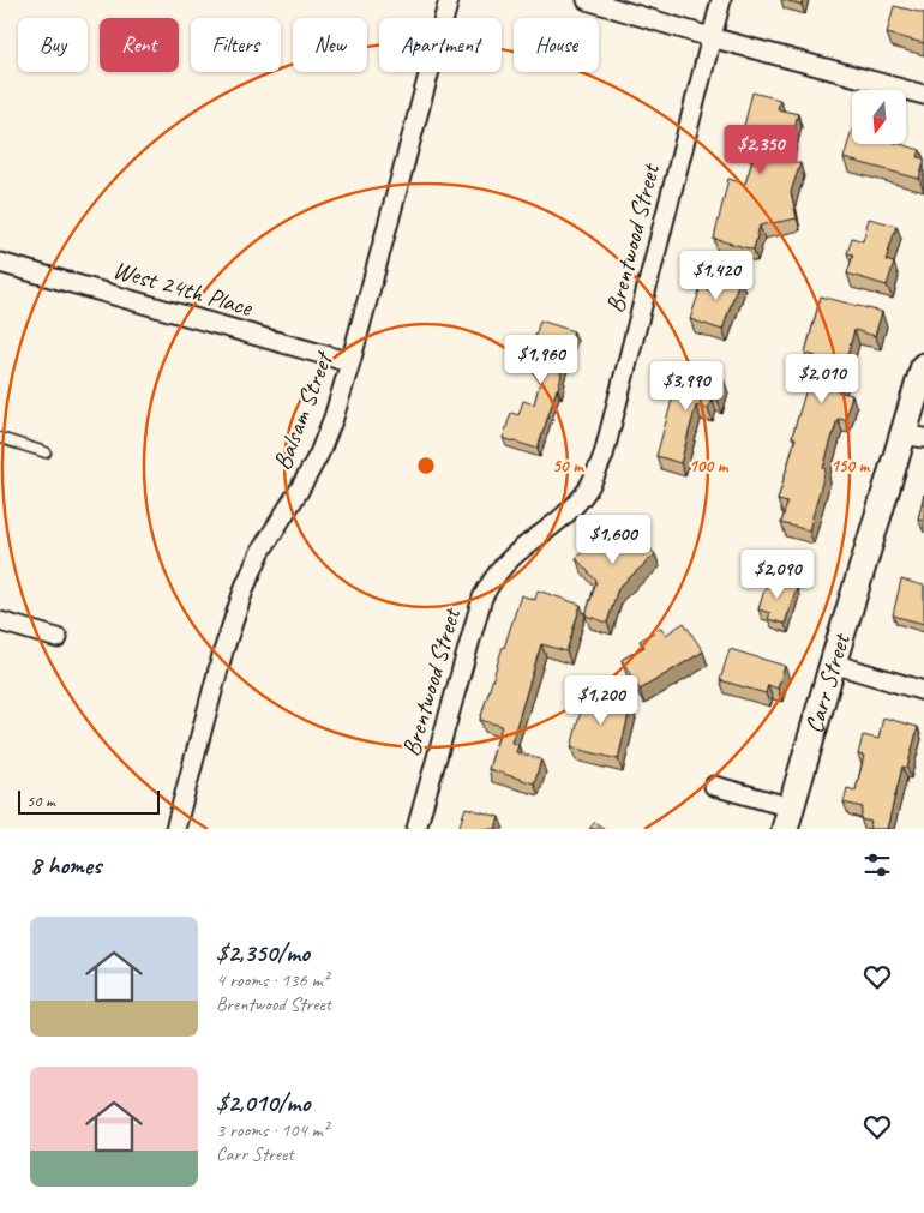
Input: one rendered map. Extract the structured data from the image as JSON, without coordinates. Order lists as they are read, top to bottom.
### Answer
{
  "streets": {
    "street": [
      "Brentwood Street",
      "West 24th Place",
      "Balsam Street",
      "Carr Street"
    ]
  },
  "crossings": [
    ["West 24th Place", "Balsam Street"]
  ],
  "scale_bar": "50 m",
  "north": "bottom",
  "page": {
    "chip": [
      "Buy",
      "Rent",
      "Filters",
      "New",
      "Apartment",
      "House"
    ],
    "price": [
      "$2,350",
      "$1,420",
      "$1,960",
      "$2,010",
      "$3,990",
      "$1,600",
      "$2,090",
      "$1,200"
    ],
    "scale": "50 m",
    "heading": "8 homes",
    "list": [
      {
        "name": "$2,350/mo",
        "note": "4 rooms · 136 m² · Brentwood Street"
      },
      {
        "name": "$2,010/mo",
        "note": "3 rooms · 104 m² · Carr Street"
      }
    ]
  },
  "rings": ["50 m", "100 m", "150 m"]
}
